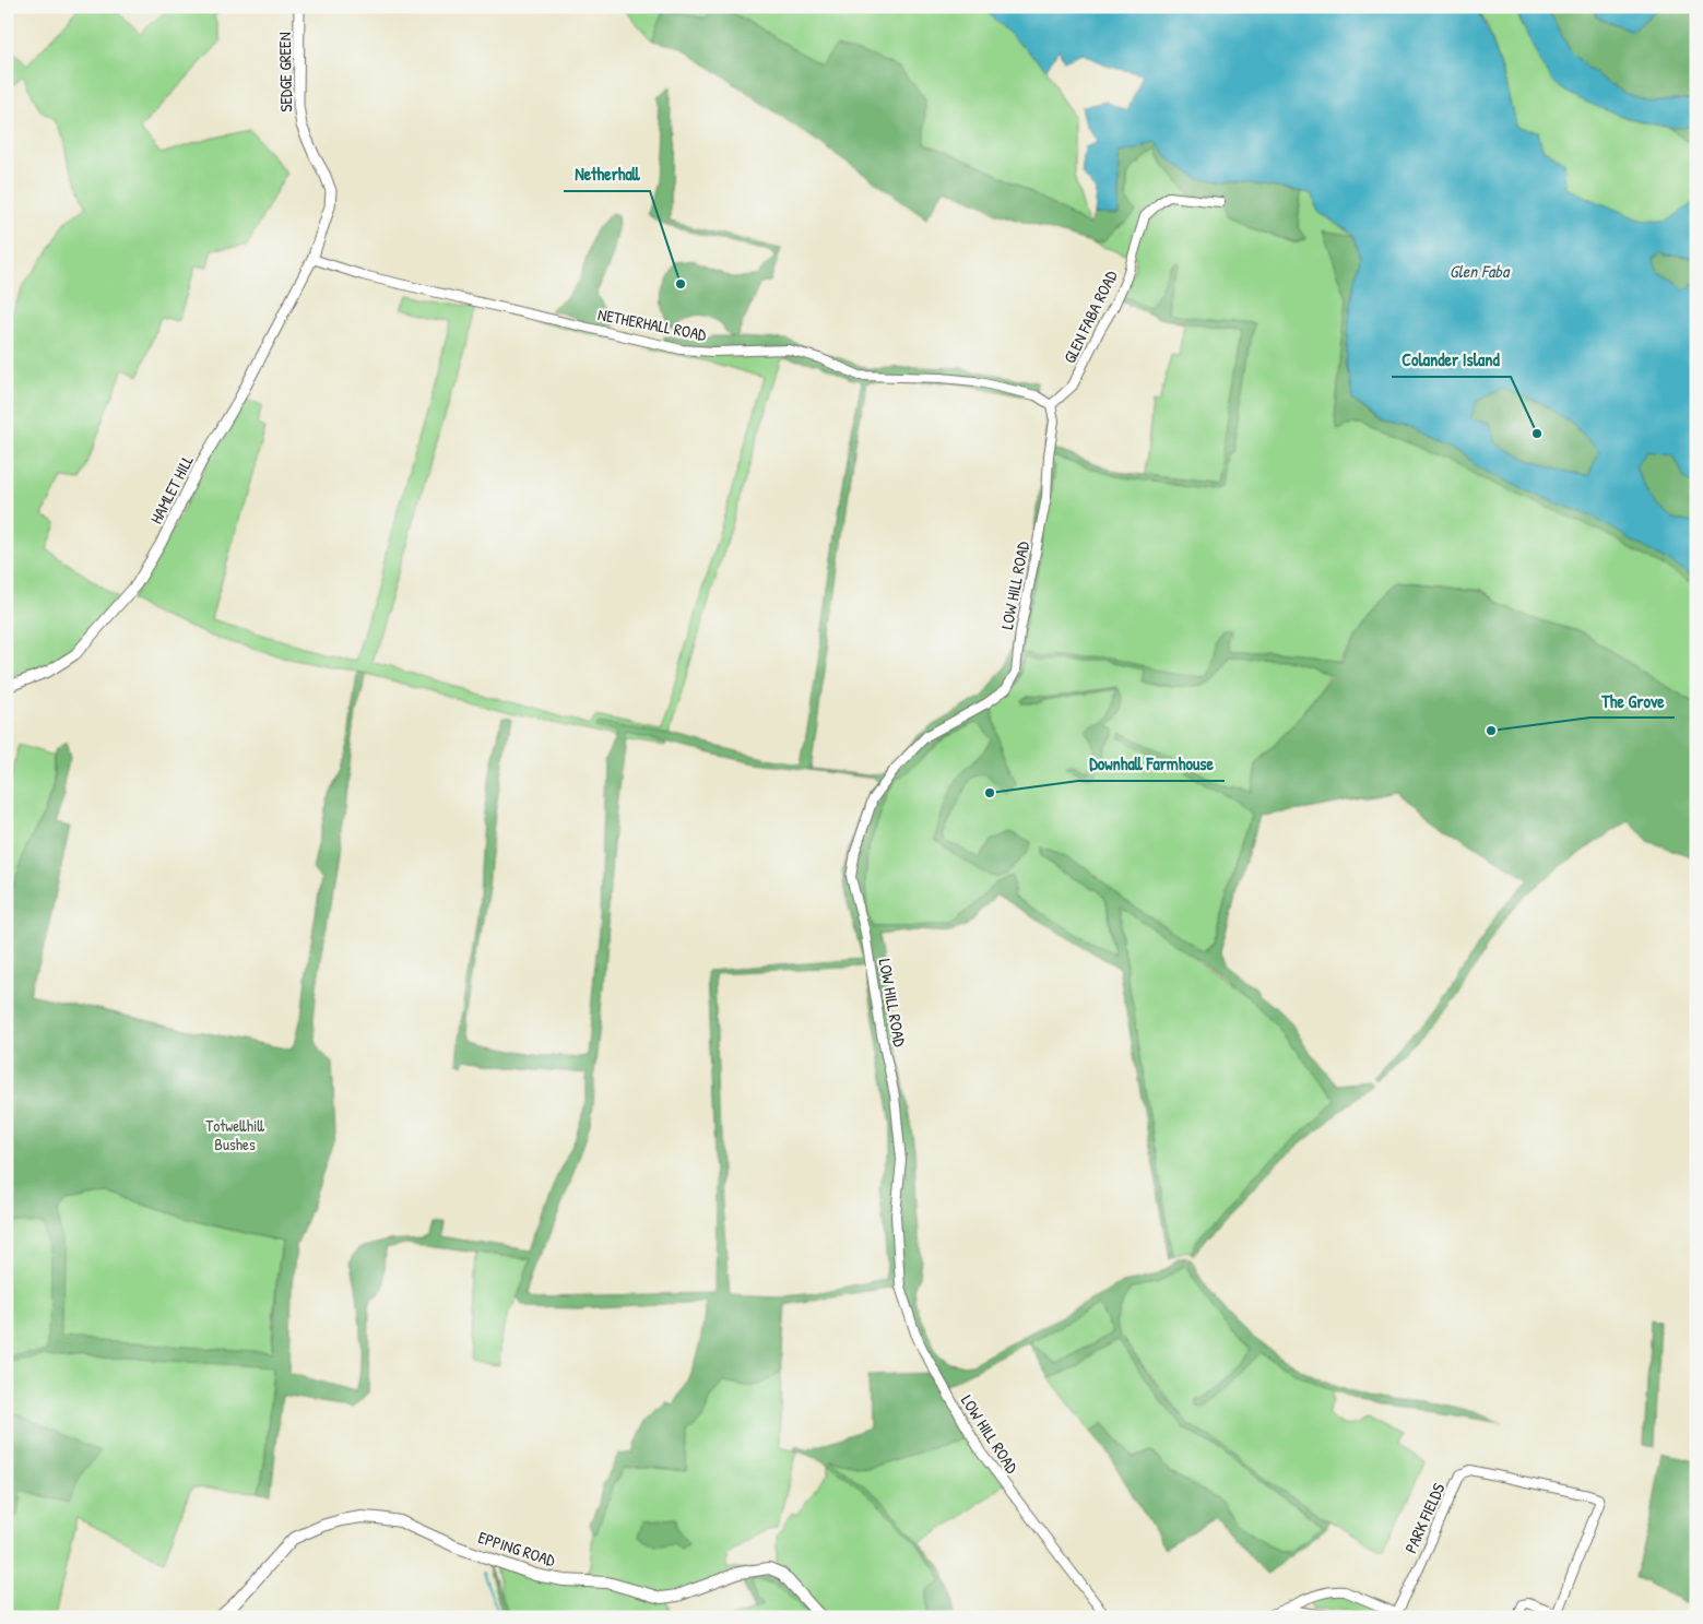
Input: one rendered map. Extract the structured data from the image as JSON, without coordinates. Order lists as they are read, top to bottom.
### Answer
{
  "streets": {
    "main road": ["EPPING ROAD"],
    "street": [
      "SEDGE GREEN",
      "GLEN FABA ROAD",
      "NETHERHALL ROAD",
      "HAMLET HILL",
      "LOW HILL ROAD",
      "PARK FIELDS"
    ]
  },
  "crossings": [
    ["SEDGE GREEN", "NETHERHALL ROAD"],
    ["SEDGE GREEN", "HAMLET HILL"],
    ["GLEN FABA ROAD", "NETHERHALL ROAD"],
    ["GLEN FABA ROAD", "LOW HILL ROAD"],
    ["NETHERHALL ROAD", "HAMLET HILL"],
    ["NETHERHALL ROAD", "LOW HILL ROAD"]
  ],
  "water": ["Glen Faba"],
  "parks": ["Totwellhill Bushes"],
  "places": [
    "Netherhall",
    "Colander Island",
    "The Grove",
    "Downhall Farmhouse"
  ]
}
